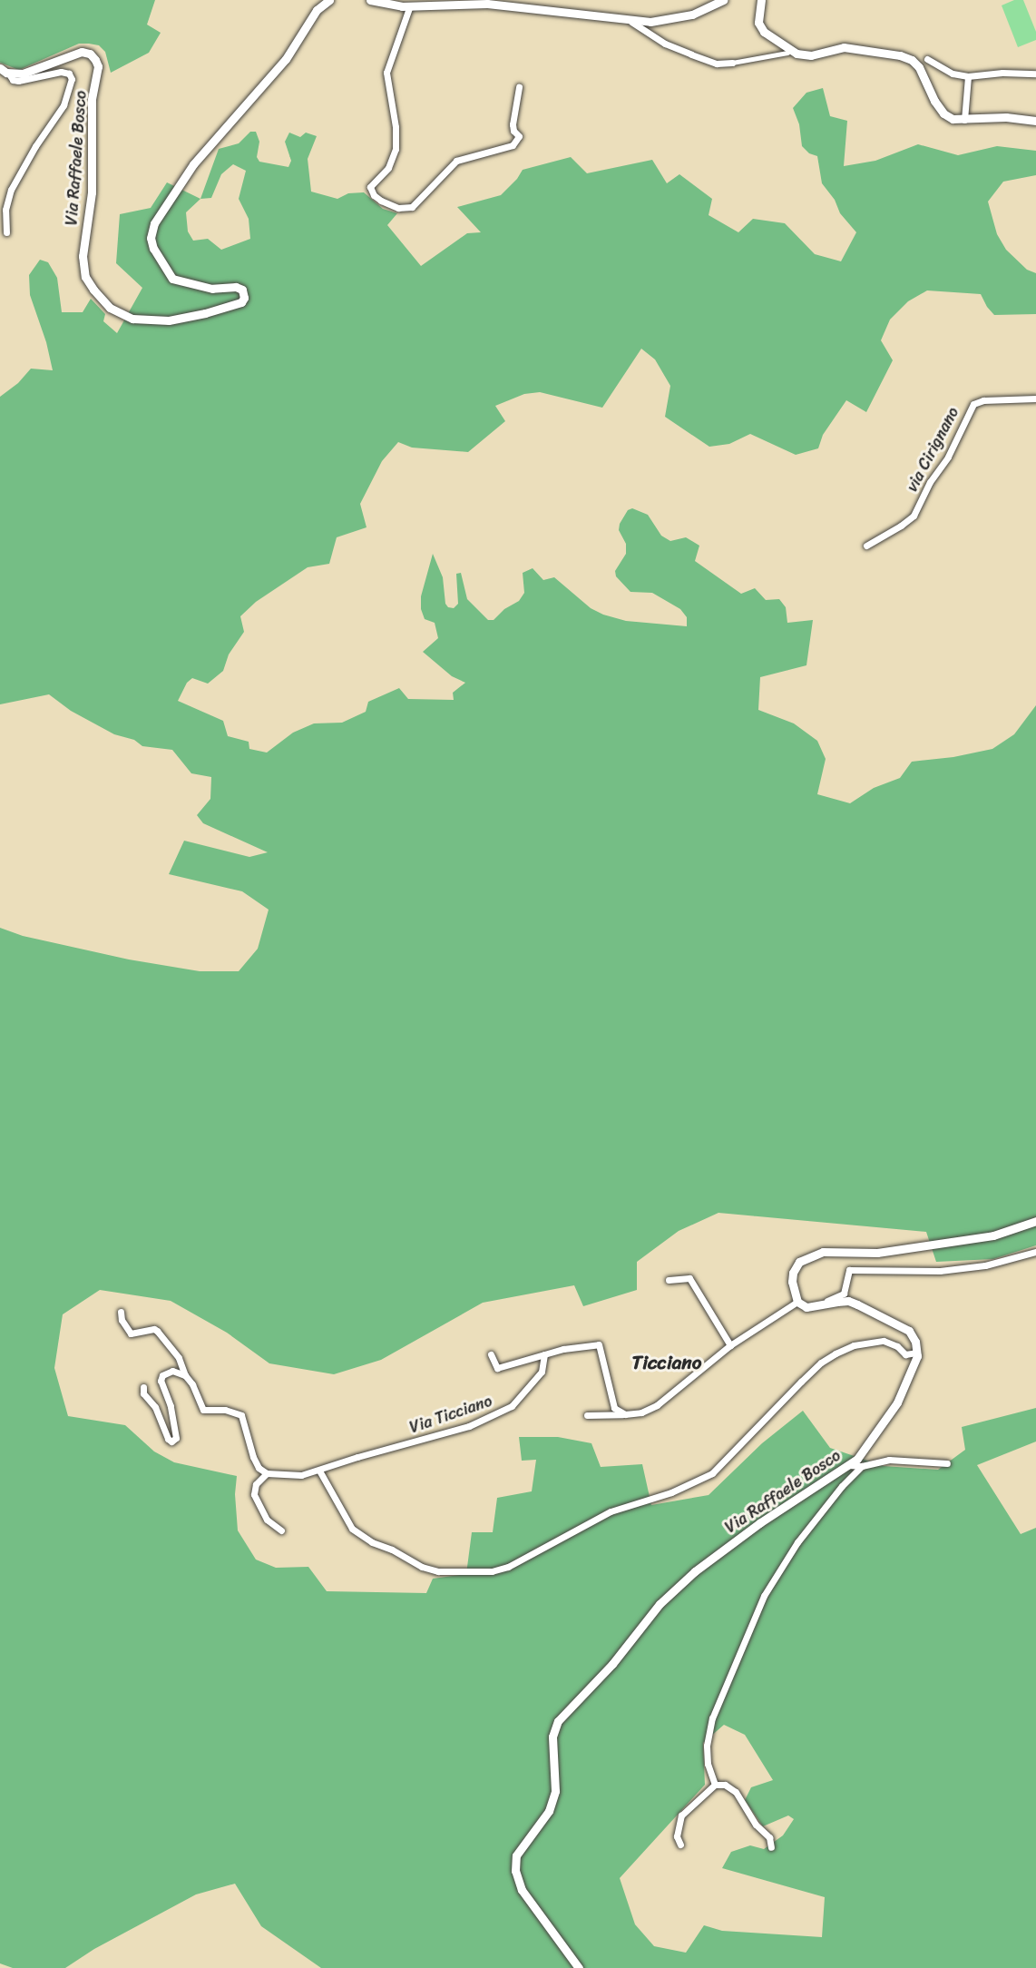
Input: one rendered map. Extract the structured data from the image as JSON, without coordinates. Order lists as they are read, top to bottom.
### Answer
{
  "streets": {
    "street": ["Via Raffaele Bosco", "via Cirignano", "Via Ticciano"]
  },
  "districts": ["Ticciano"]
}
